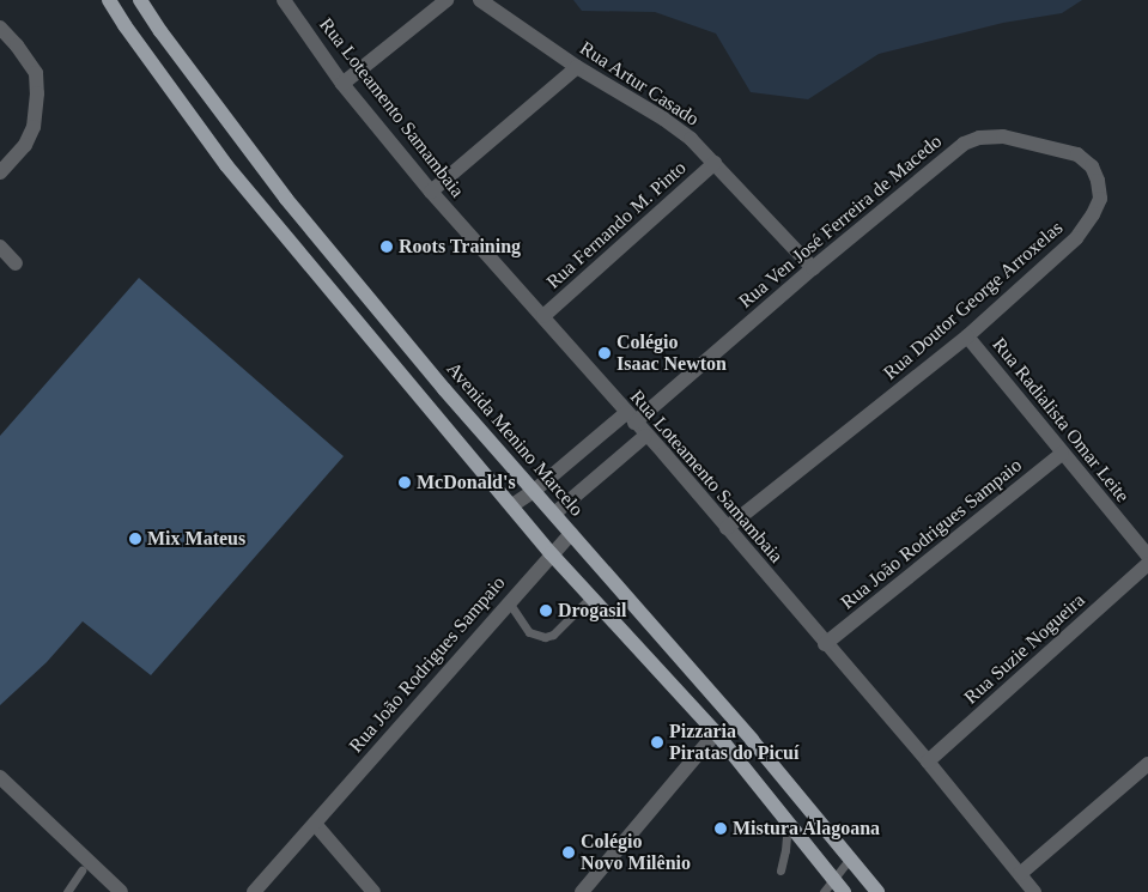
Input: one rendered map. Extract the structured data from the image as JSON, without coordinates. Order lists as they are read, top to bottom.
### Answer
{
  "streets": {
    "main road": ["Avenida Menino Marcelo"],
    "street": [
      "Rua Artur Casado",
      "Rua Loteamento Samambaia",
      "Rua Ven José Ferreira de Macedo",
      "Rua Fernando M. Pinto",
      "Rua Doutor George Arroxelas",
      "Rua Radialista Omar Leite",
      "Rua João Rodrigues Sampaio",
      "Rua Suzie Nogueira"
    ]
  },
  "crossings": [
    ["Rua Artur Casado", "Rua Ven José Ferreira de Macedo"],
    ["Rua Artur Casado", "Rua Fernando M. Pinto"],
    ["Rua Loteamento Samambaia", "Rua Ven José Ferreira de Macedo"],
    ["Rua Loteamento Samambaia", "Rua Fernando M. Pinto"],
    ["Rua Loteamento Samambaia", "Rua Doutor George Arroxelas"],
    ["Rua Loteamento Samambaia", "Rua João Rodrigues Sampaio"],
    ["Rua Loteamento Samambaia", "Rua Suzie Nogueira"],
    ["Rua Ven José Ferreira de Macedo", "Rua Doutor George Arroxelas"],
    ["Rua Ven José Ferreira de Macedo", "Avenida Menino Marcelo"],
    ["Rua Doutor George Arroxelas", "Rua Radialista Omar Leite"],
    ["Rua Radialista Omar Leite", "Rua João Rodrigues Sampaio"],
    ["Avenida Menino Marcelo", "Rua João Rodrigues Sampaio"]
  ],
  "places": [
    "Roots Training",
    "Colégio Isaac Newton",
    "McDonald's",
    "Mix Mateus",
    "Drogasil",
    "Pizzaria Piratas do Picuí",
    "Mistura Alagoana",
    "Colégio Novo Milênio"
  ]
}
